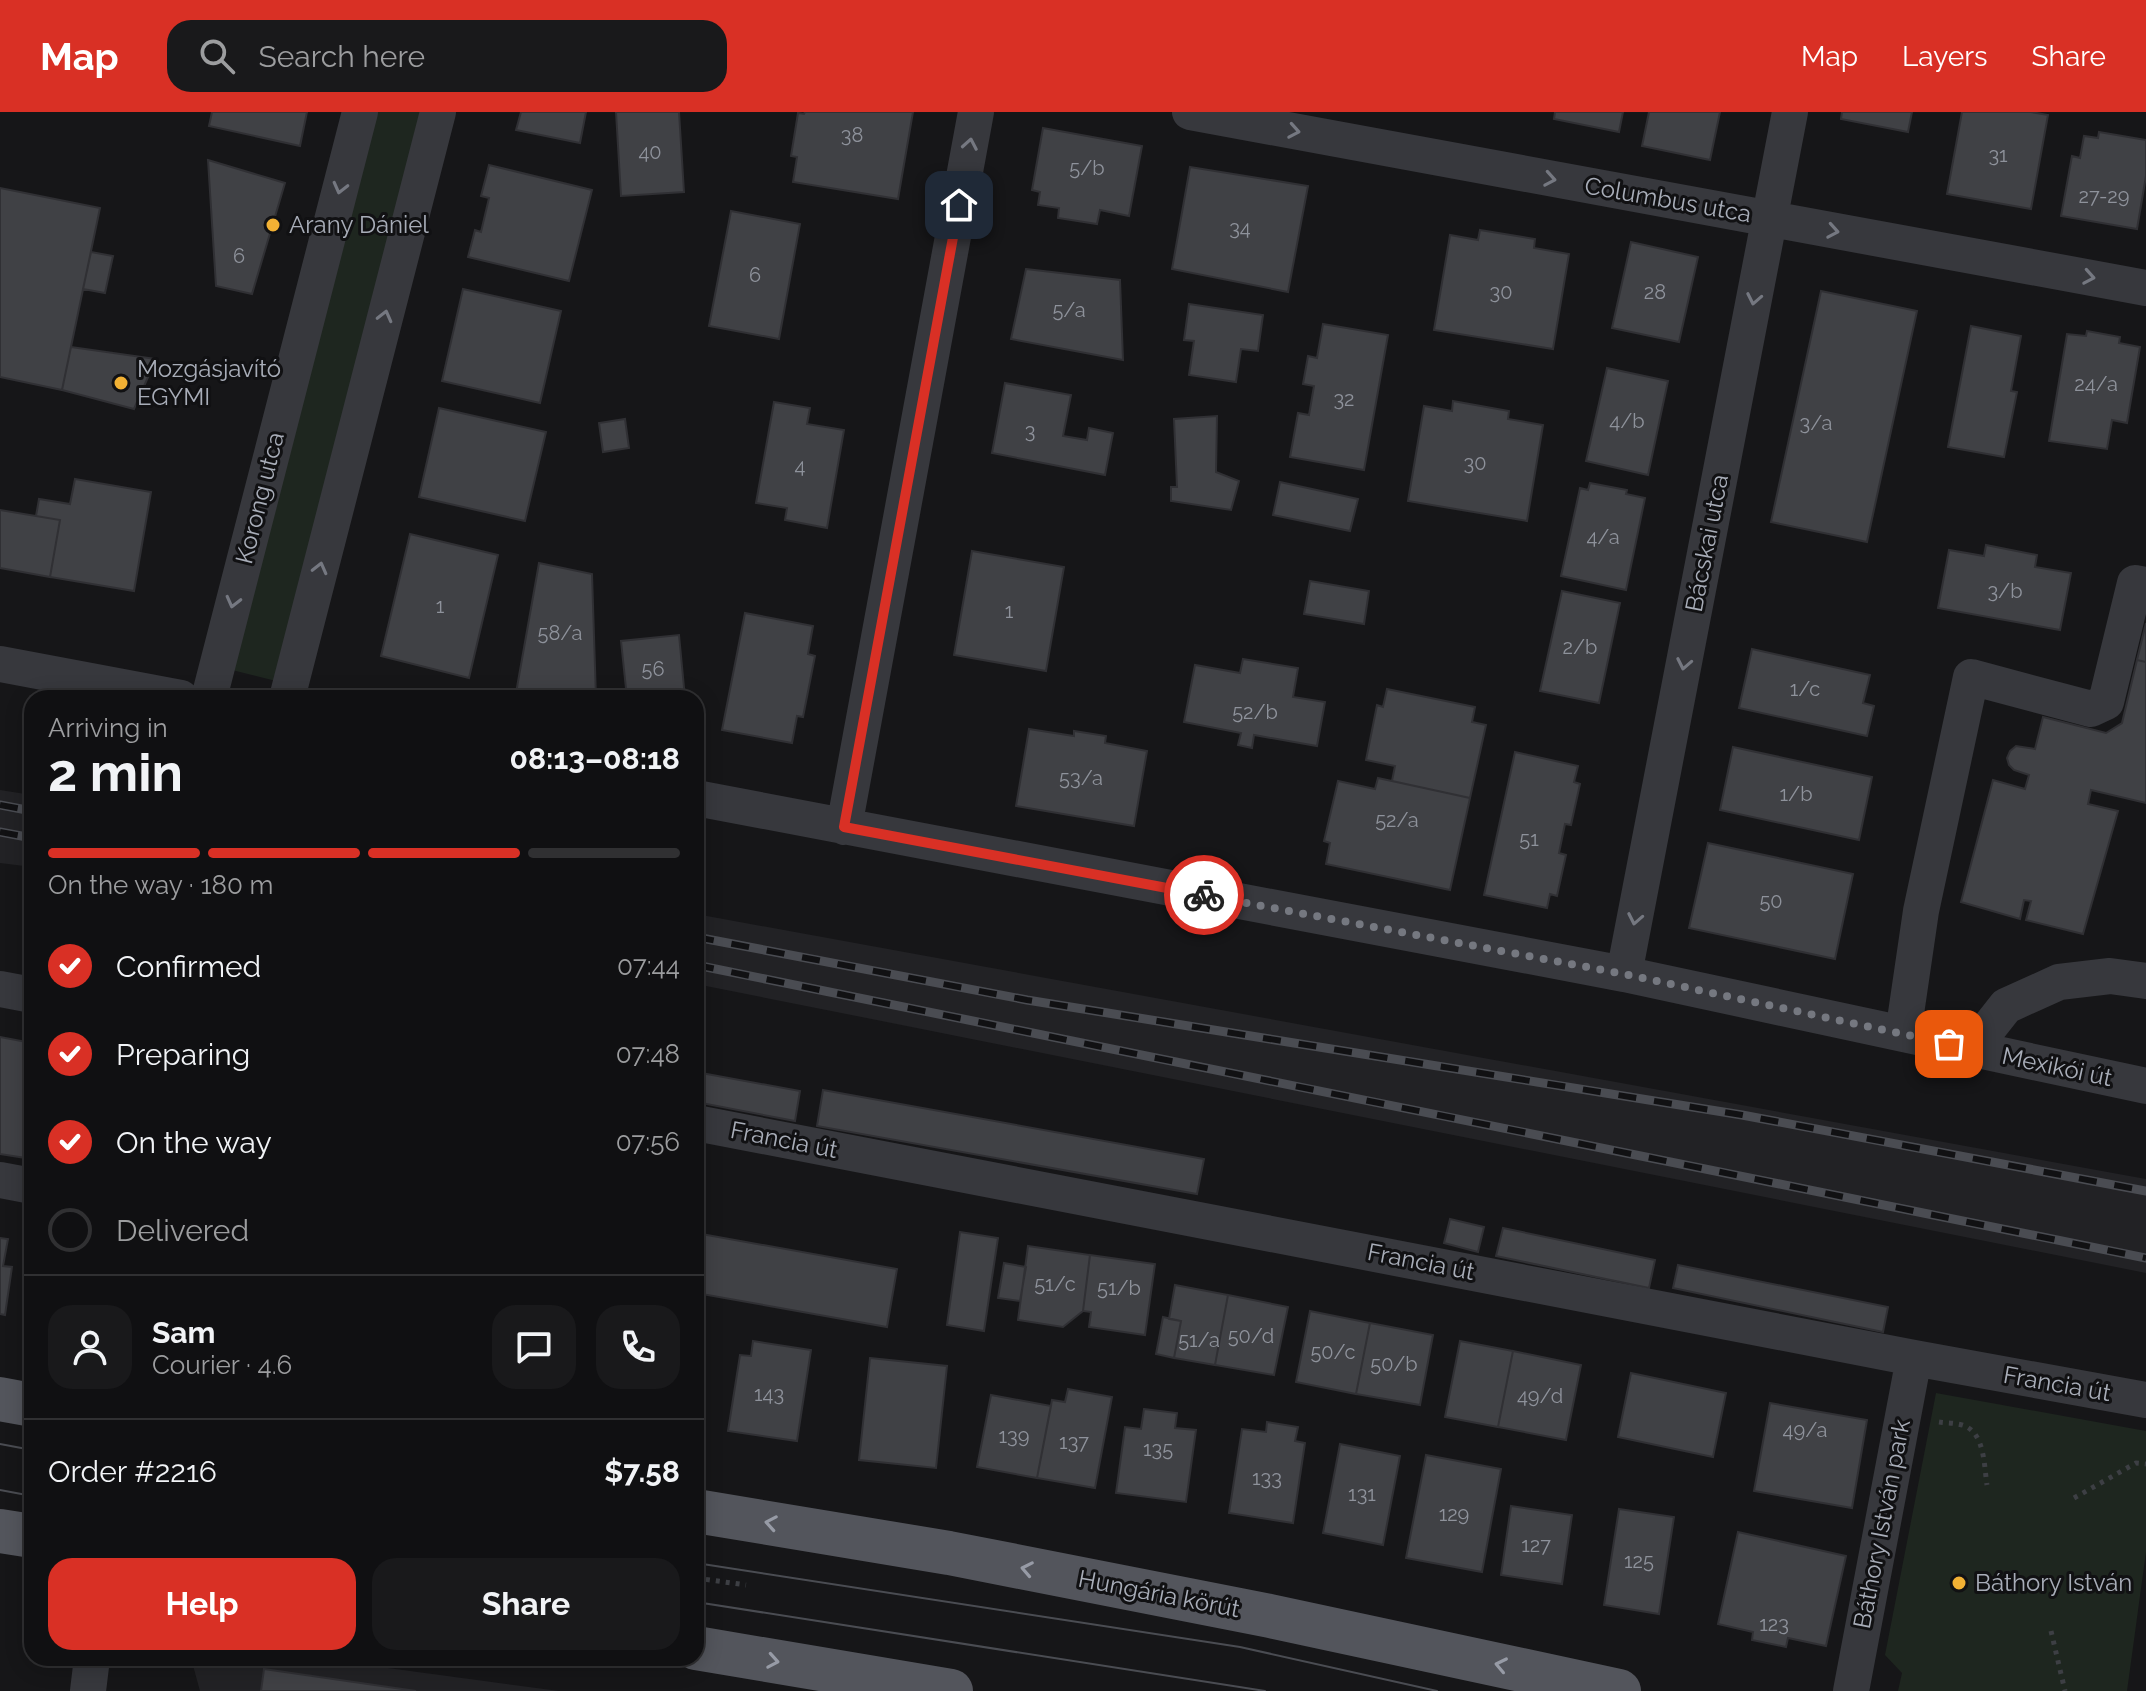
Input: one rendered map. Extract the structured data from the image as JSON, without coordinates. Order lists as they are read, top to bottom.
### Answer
{
  "streets": {
    "main road": ["Hungária körút"],
    "street": [
      "Columbus utca",
      "Korong utca",
      "Bácskai utca",
      "Mexikói út",
      "Francia út",
      "Báthory István park"
    ]
  },
  "crossings": [
    ["Columbus utca", "Bácskai utca"],
    ["Bácskai utca", "Mexikói út"],
    ["Francia út", "Báthory István park"]
  ],
  "one_way": ["Columbus utca", "Bácskai utca", "Hungária körút"],
  "places": ["Arany Dániel", "Mozgásjavító EGYMI", "Báthory István"],
  "house_numbers": [
    "38",
    "40",
    "31",
    "5/b",
    "27-29",
    "34",
    "6",
    "6",
    "30",
    "28",
    "5/a",
    "24/a",
    "32",
    "4/b",
    "3/a",
    "3",
    "30",
    "4",
    "4/a",
    "3/b",
    "1",
    "1",
    "58/a",
    "2/b",
    "56",
    "1/c",
    "52/b",
    "53/a",
    "1/b",
    "52/a",
    "51",
    "50",
    "51/c",
    "51/b",
    "50/d",
    "51/a",
    "50/c",
    "50/b",
    "143",
    "49/d",
    "49/a",
    "139",
    "137",
    "135",
    "133",
    "131",
    "129",
    "127",
    "125",
    "123"
  ],
  "page": {
    "header": "Map",
    "search": "Search here",
    "nav": ["Map", "Layers", "Share"],
    "heading": ["2 min", "Arriving in", "08:13–08:18"],
    "panel": [
      "Sam",
      "Courier · 4.6",
      "Order #2216",
      "$7.58"
    ],
    "bar": "On the way · 180 m",
    "list": [
      ["Confirmed", "07:44"],
      ["Preparing", "07:48"],
      ["On the way", "07:56"],
      "Delivered"
    ],
    "buttons": ["Help", "Share"]
  }
}
